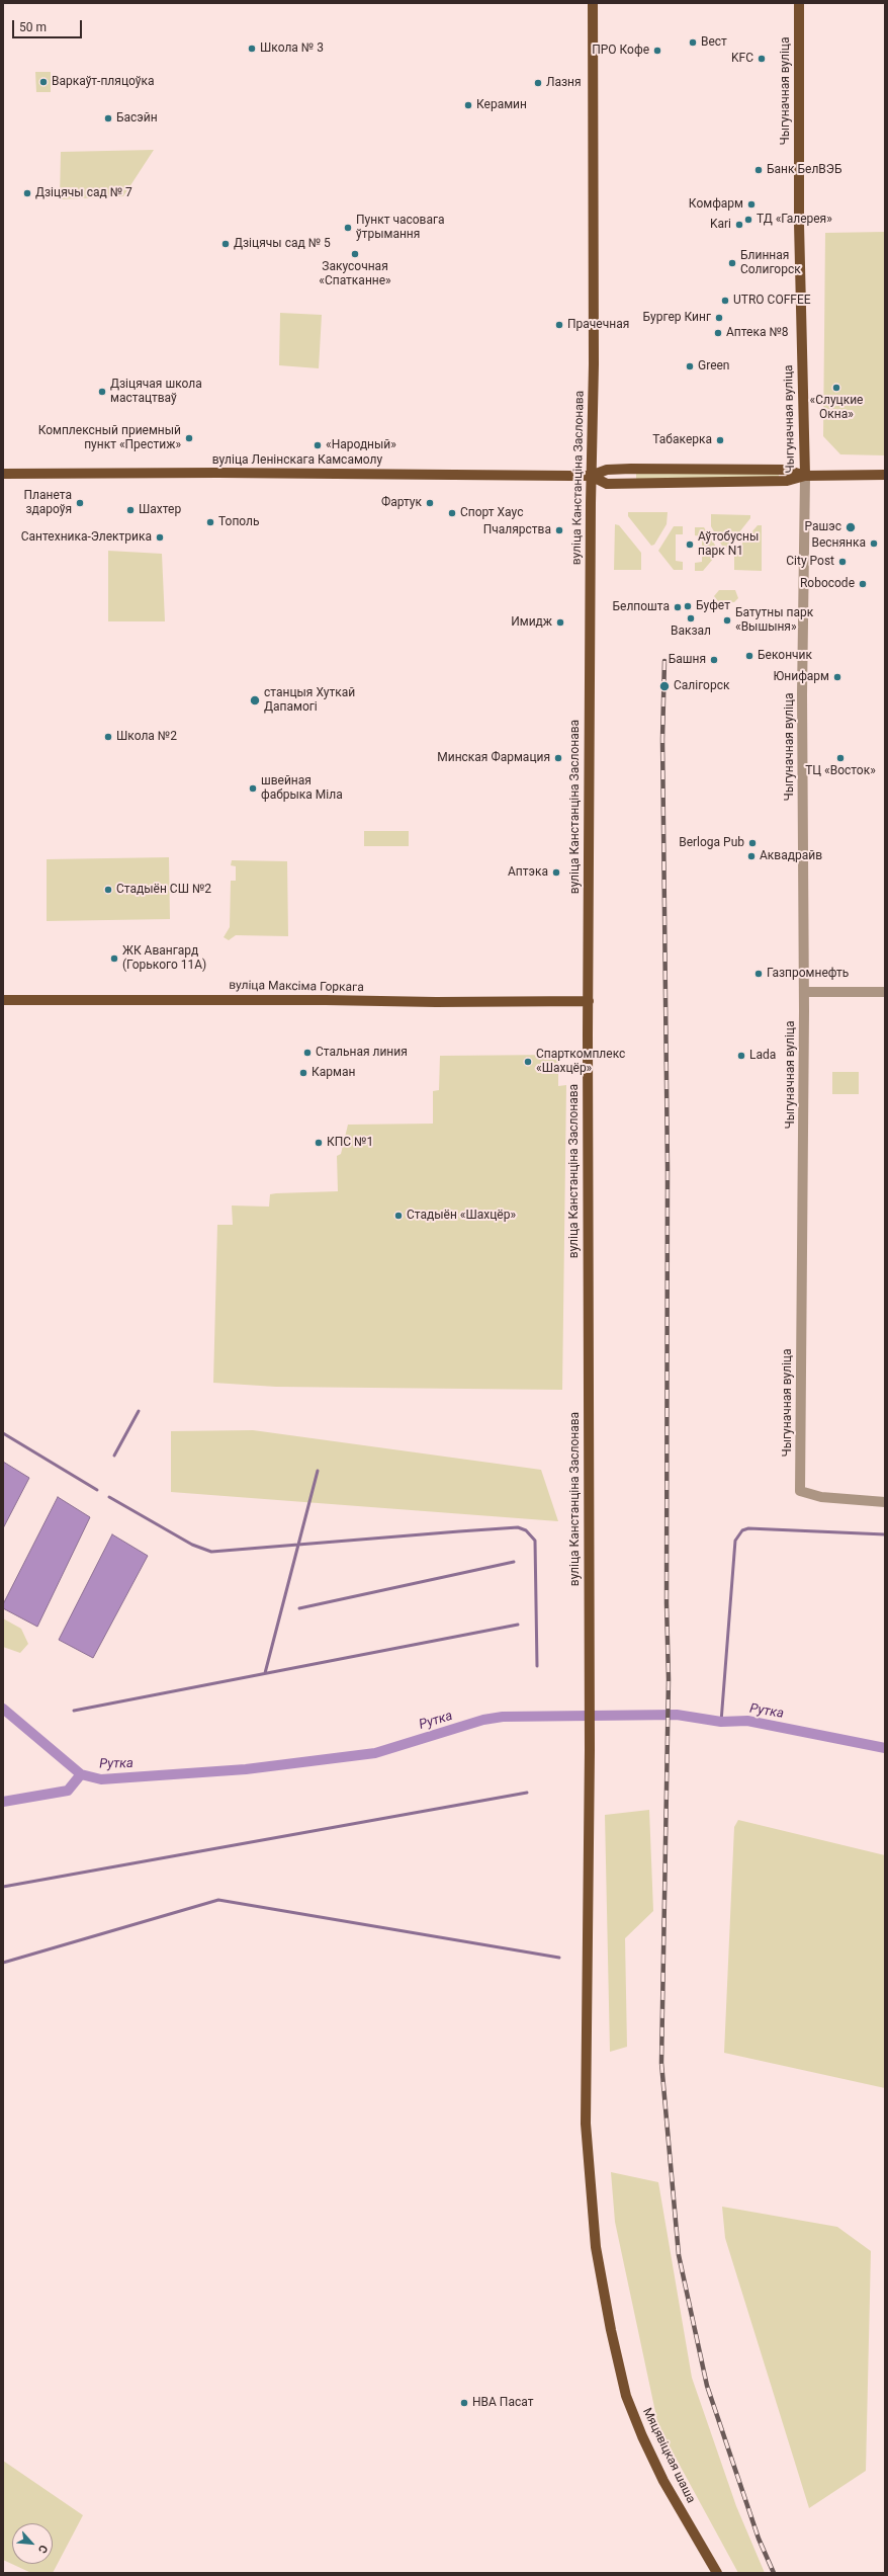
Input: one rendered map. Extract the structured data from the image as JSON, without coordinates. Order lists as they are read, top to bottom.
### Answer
{
  "streets": {
    "main road": [
      "Чыгуначная вуліца",
      "вуліца Ленінскага Камсамолу",
      "вуліца Канстанціна Заслонава",
      "вуліца Максіма Горкага",
      "Мяцявіцкая шаша"
    ]
  },
  "crossings": [
    ["Чыгуначная вуліца", "вуліца Ленінскага Камсамолу"],
    ["вуліца Ленінскага Камсамолу", "вуліца Канстанціна Заслонава"],
    ["вуліца Канстанціна Заслонава", "вуліца Максіма Горкага"],
    ["вуліца Канстанціна Заслонава", "Мяцявіцкая шаша"]
  ],
  "water": ["Рутка"],
  "places": [
    "Вест",
    "Школа № 3",
    "ПРО Кофе",
    "KFC",
    "Варкаўт-пляцоўка",
    "Лазня",
    "Керамин",
    "Басэйн",
    "Банк БелВЭБ",
    "Дзіцячы сад № 7",
    "Комфарм",
    "ТД «Галерея»",
    "Kari",
    "Пункт часовага ўтрымання",
    "Дзіцячы сад № 5",
    "Закусочная «Спатканне»",
    "Блинная Солигорск",
    "UTRO COFFEE",
    "Бургер Кинг",
    "Прачечная",
    "Аптека №8",
    "Green",
    "«Слуцкие Окна»",
    "Дзіцячая школа мастацтваў",
    "Комплексный приемный пункт «Престиж»",
    "Табакерка",
    "«Народный»",
    "Планета здароўя",
    "Фартук",
    "Шахтер",
    "Спорт Хаус",
    "Тополь",
    "Рашэс",
    "Пчалярства",
    "Сантехника-Электрика",
    "Веснянка",
    "Аўтобусны парк N1",
    "City Post",
    "Robocode",
    "Буфет",
    "Белпошта",
    "Вакзал",
    "Батутны парк «Вышыня»",
    "Имидж",
    "Бекончик",
    "Башня",
    "Юнифарм",
    "Салігорск",
    "станцыя Хуткай Дапамогі",
    "Школа №2",
    "Минская Фармация",
    "ТЦ «Восток»",
    "швейная фабрыка Міла",
    "Berloga Pub",
    "Аквадрайв",
    "Аптэка",
    "Стадыён СШ №2",
    "ЖК Авангард (Горького 11А)",
    "Газпромнефть",
    "Стальная линия",
    "Lada",
    "Спарткомплекс «Шахцёр»",
    "Карман",
    "КПС №1",
    "Стадыён «Шахцёр»",
    "НВА Пасат"
  ],
  "scale_bar": "50 m",
  "north": "bottom right"
}
